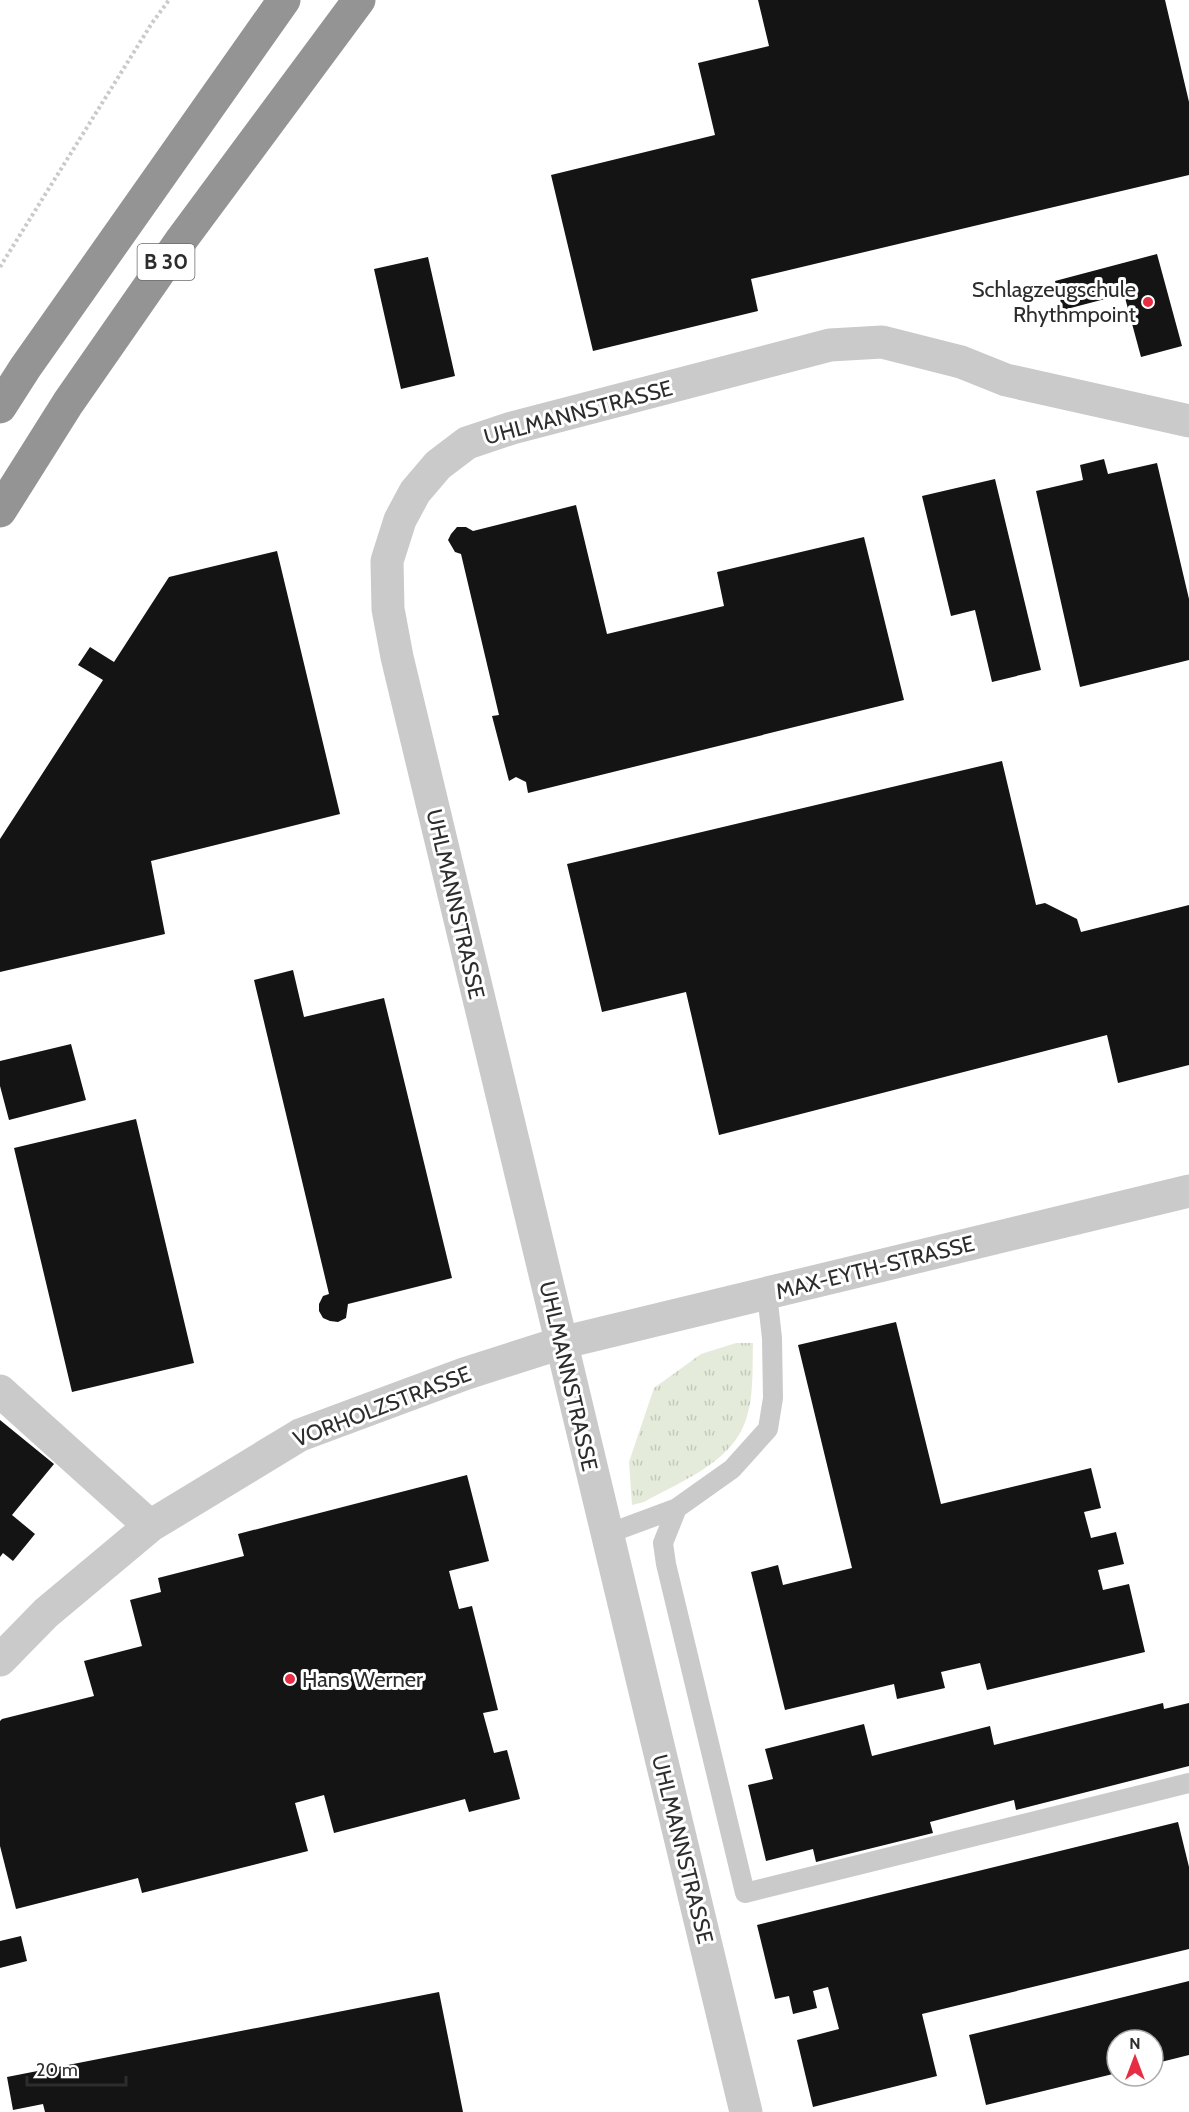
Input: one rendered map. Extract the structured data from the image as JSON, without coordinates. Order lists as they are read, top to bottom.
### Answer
{
  "streets": {
    "highway": ["B 30"],
    "street": ["UHLMANNSTRASSE", "MAX-EYTH-STRASSE", "VORHOLZSTRASSE"]
  },
  "crossings": [
    ["UHLMANNSTRASSE", "MAX-EYTH-STRASSE"],
    ["UHLMANNSTRASSE", "VORHOLZSTRASSE"],
    ["MAX-EYTH-STRASSE", "VORHOLZSTRASSE"]
  ],
  "places": ["Schlagzeugschule Rhythmpoint", "Hans Werner"],
  "scale_bar": "20 m",
  "north": "top"
}
